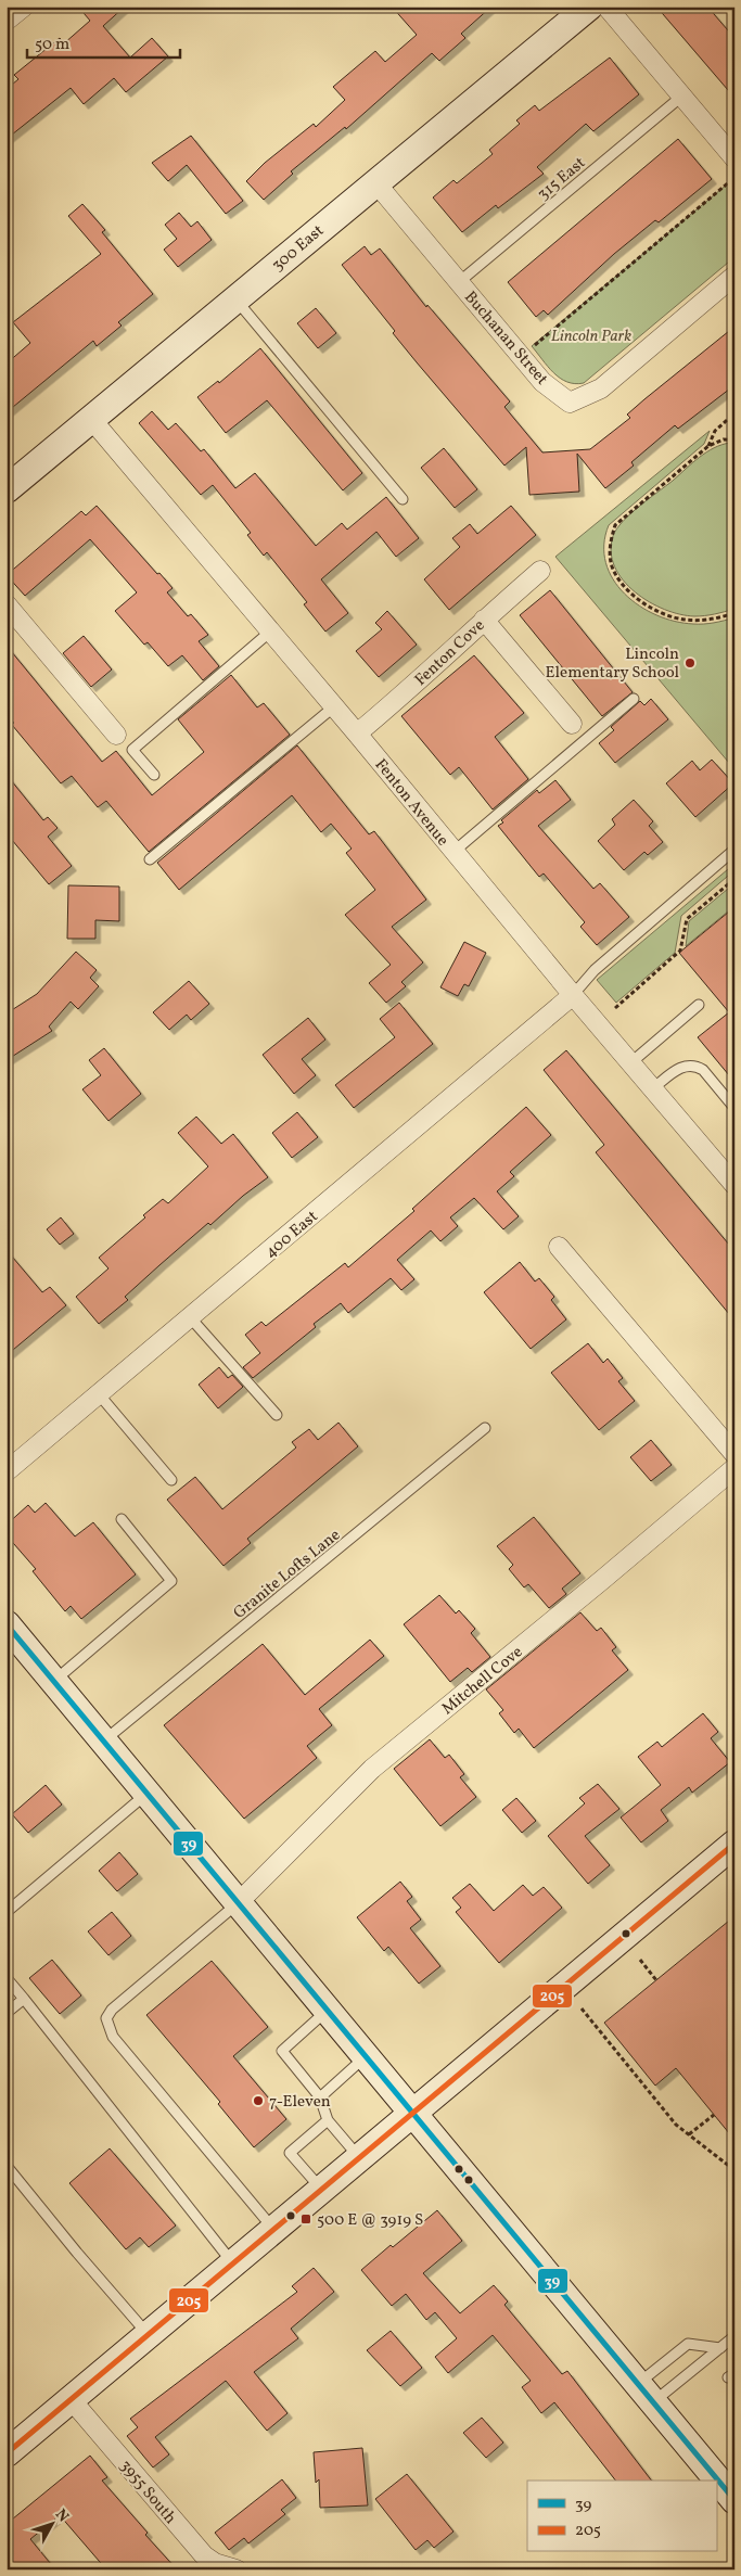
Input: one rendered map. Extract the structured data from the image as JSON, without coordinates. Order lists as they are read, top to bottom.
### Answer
{
  "streets": {
    "street": [
      "300 East",
      "Buchanan Street",
      "Fenton Cove",
      "Fenton Avenue",
      "400 East",
      "Mitchell Cove",
      "3955 South"
    ],
    "lane": ["315 East", "Granite Lofts Lane"]
  },
  "crossings": [
    ["315 East", "Buchanan Street"],
    ["300 East", "Buchanan Street"],
    ["300 East", "Fenton Avenue"],
    ["Fenton Cove", "Fenton Avenue"],
    ["Fenton Avenue", "400 East"]
  ],
  "parks": ["Lincoln Park"],
  "places": {
    "other": ["Lincoln Elementary School", "7-Eleven"],
    "transit": ["500 E @ 3919 S"]
  },
  "lines": ["transit line 39", "transit line 205"],
  "legend": ["39", "205"],
  "scale_bar": "50 m",
  "north": "top right"
}
